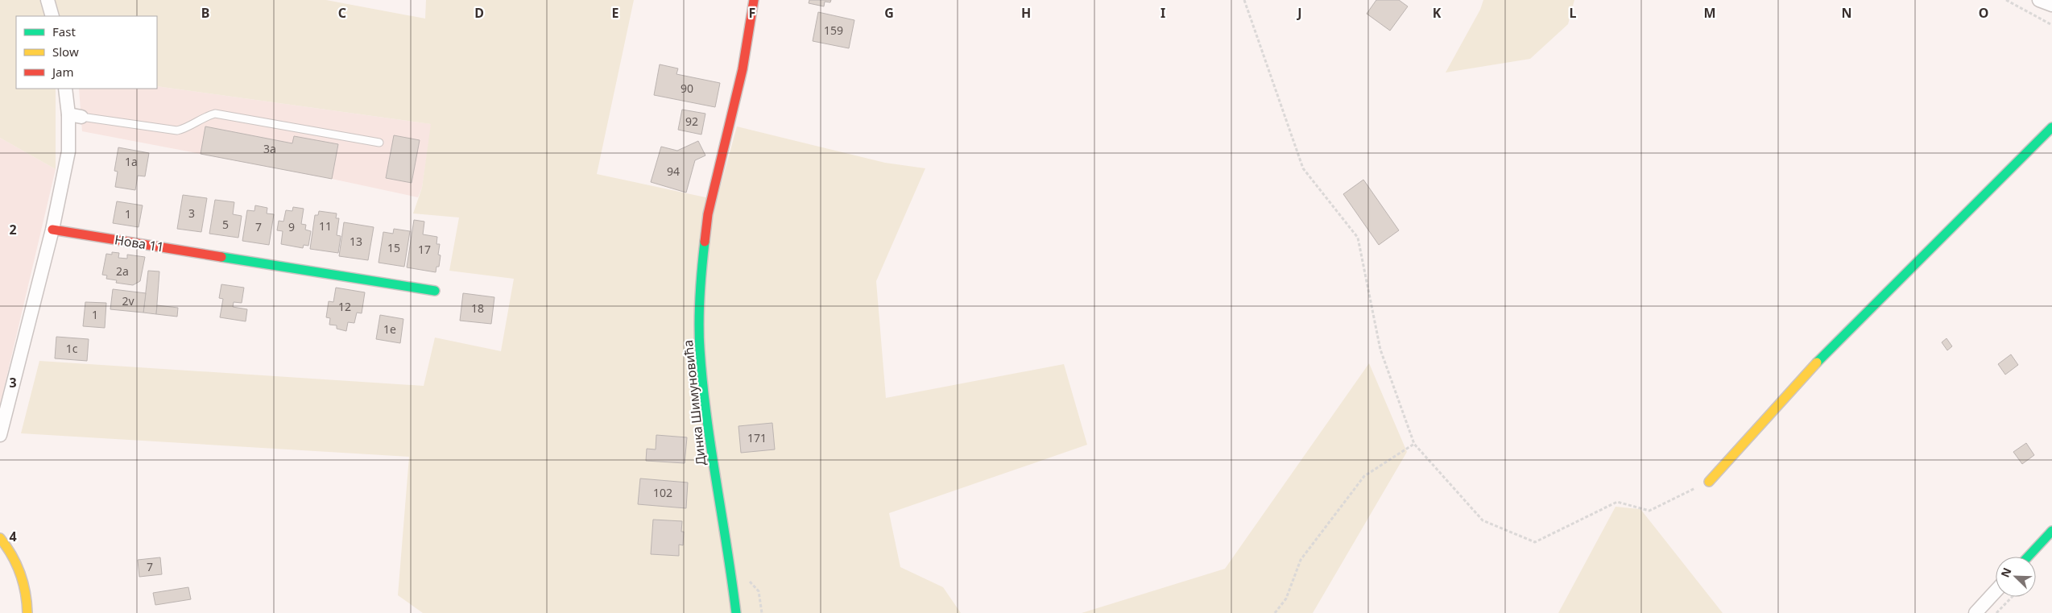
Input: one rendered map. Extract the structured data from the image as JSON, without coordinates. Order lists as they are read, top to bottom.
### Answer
{
  "streets": {
    "street": ["Нова 11", "Динка Шимуновића"]
  },
  "house_numbers": [
    "159",
    "90",
    "92",
    "3a",
    "1a",
    "94",
    "3",
    "1",
    "5",
    "11",
    "7",
    "9",
    "13",
    "15",
    "17",
    "2a",
    "2v",
    "12",
    "18",
    "1",
    "1e",
    "1c",
    "171",
    "102",
    "7"
  ],
  "legend": ["Fast", "Slow", "Jam"],
  "north": "top left",
  "grid": {
    "columns": [
      "B",
      "C",
      "D",
      "E",
      "F",
      "G",
      "H",
      "I",
      "J",
      "K",
      "L",
      "M",
      "N",
      "O"
    ],
    "rows": ["2", "3", "4"]
  }
}
